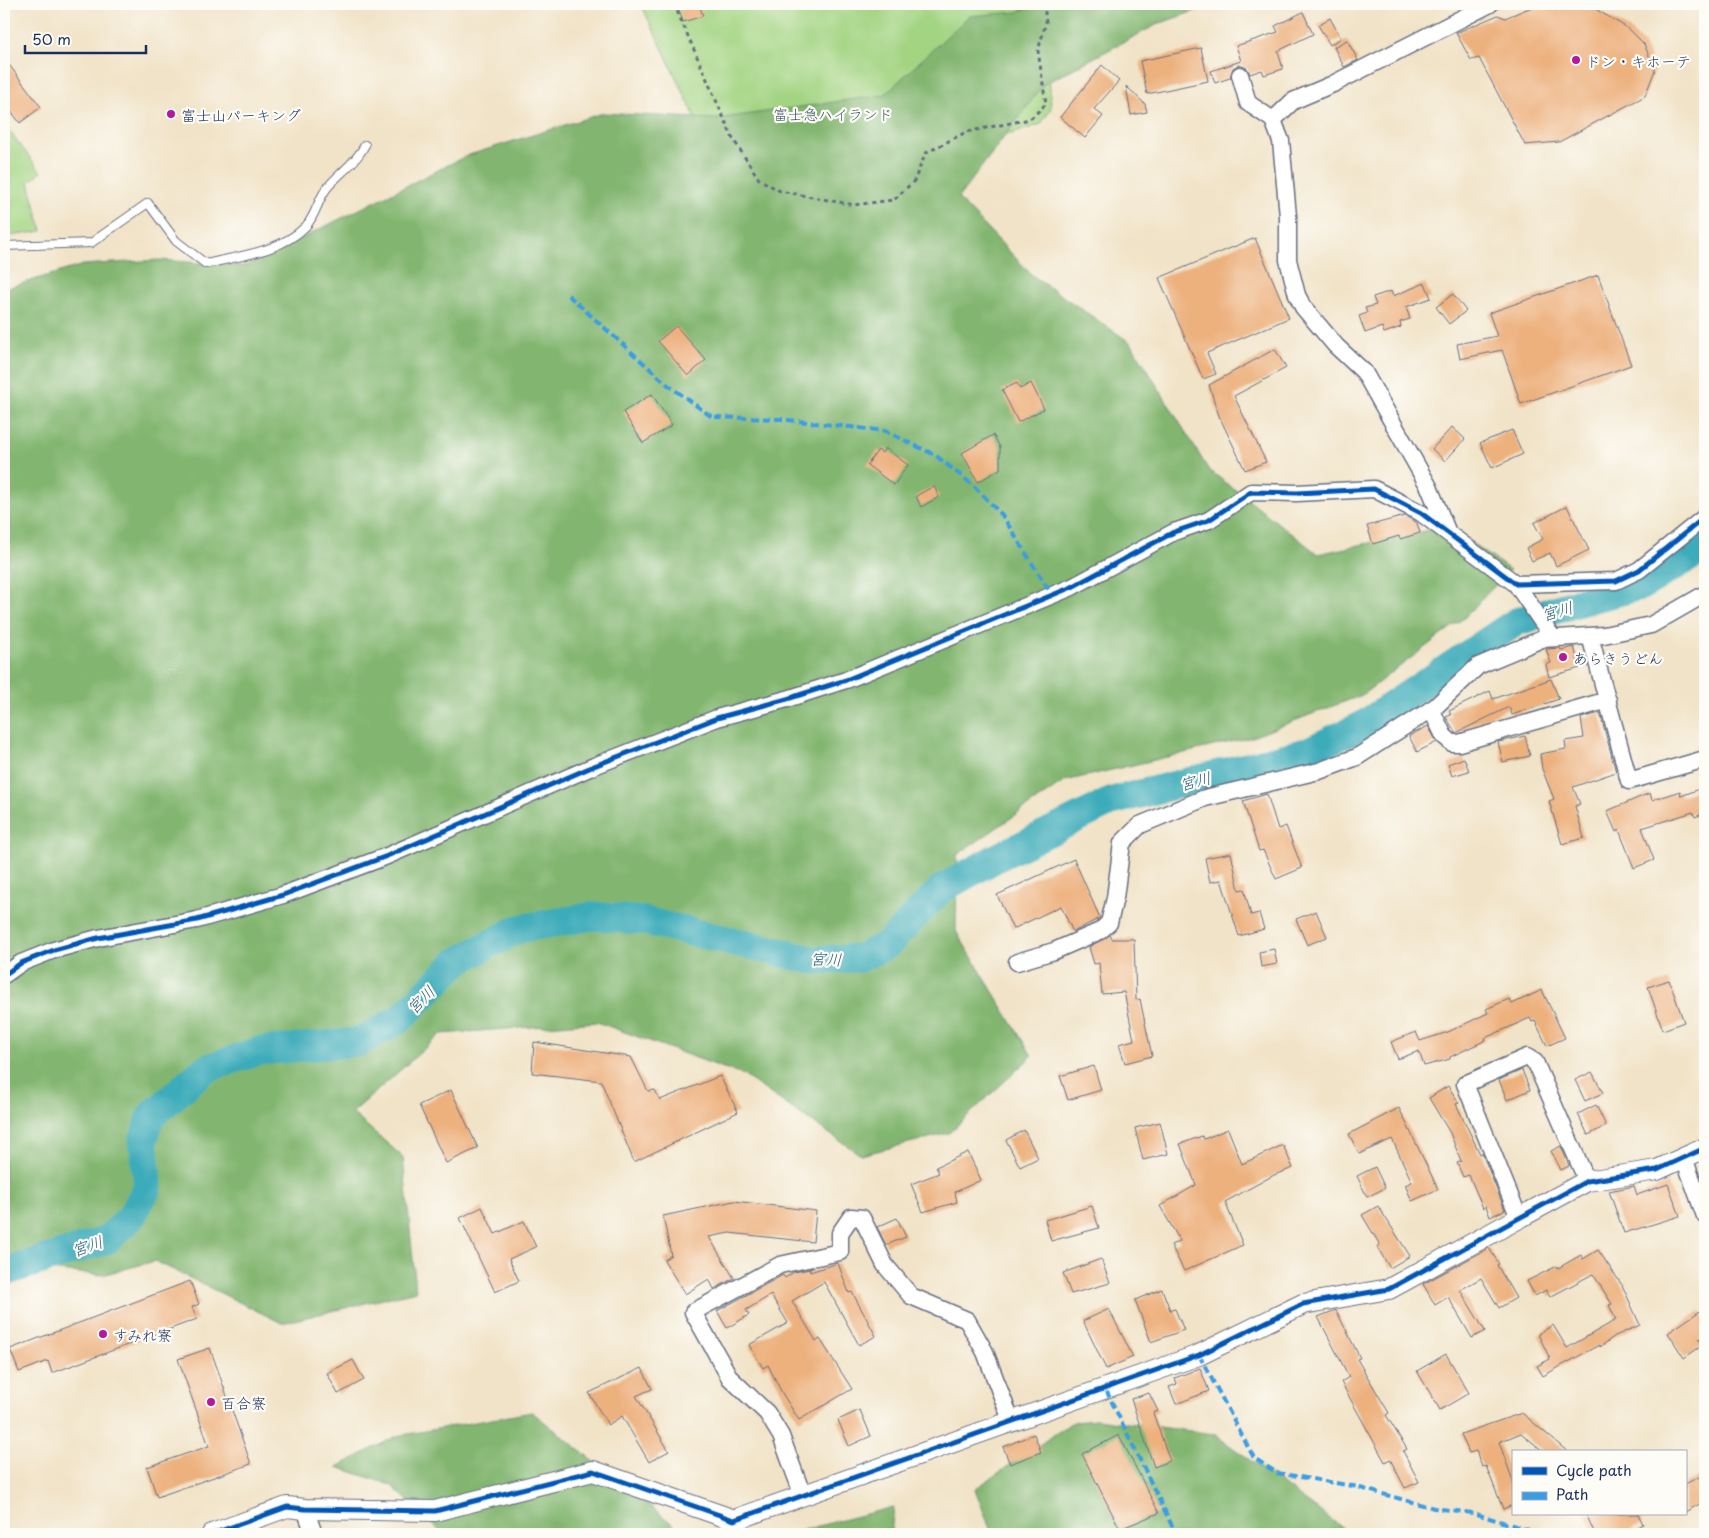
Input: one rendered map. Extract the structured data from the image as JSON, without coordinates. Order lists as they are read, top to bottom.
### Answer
{
  "water": ["宮川"],
  "parks": ["富士急ハイランド"],
  "places": [
    "ドン・キホーテ",
    "富士山パーキング",
    "あらきうどん",
    "すみれ寮",
    "百合寮"
  ],
  "legend": ["Cycle path", "Path"],
  "scale_bar": "50 m"
}
